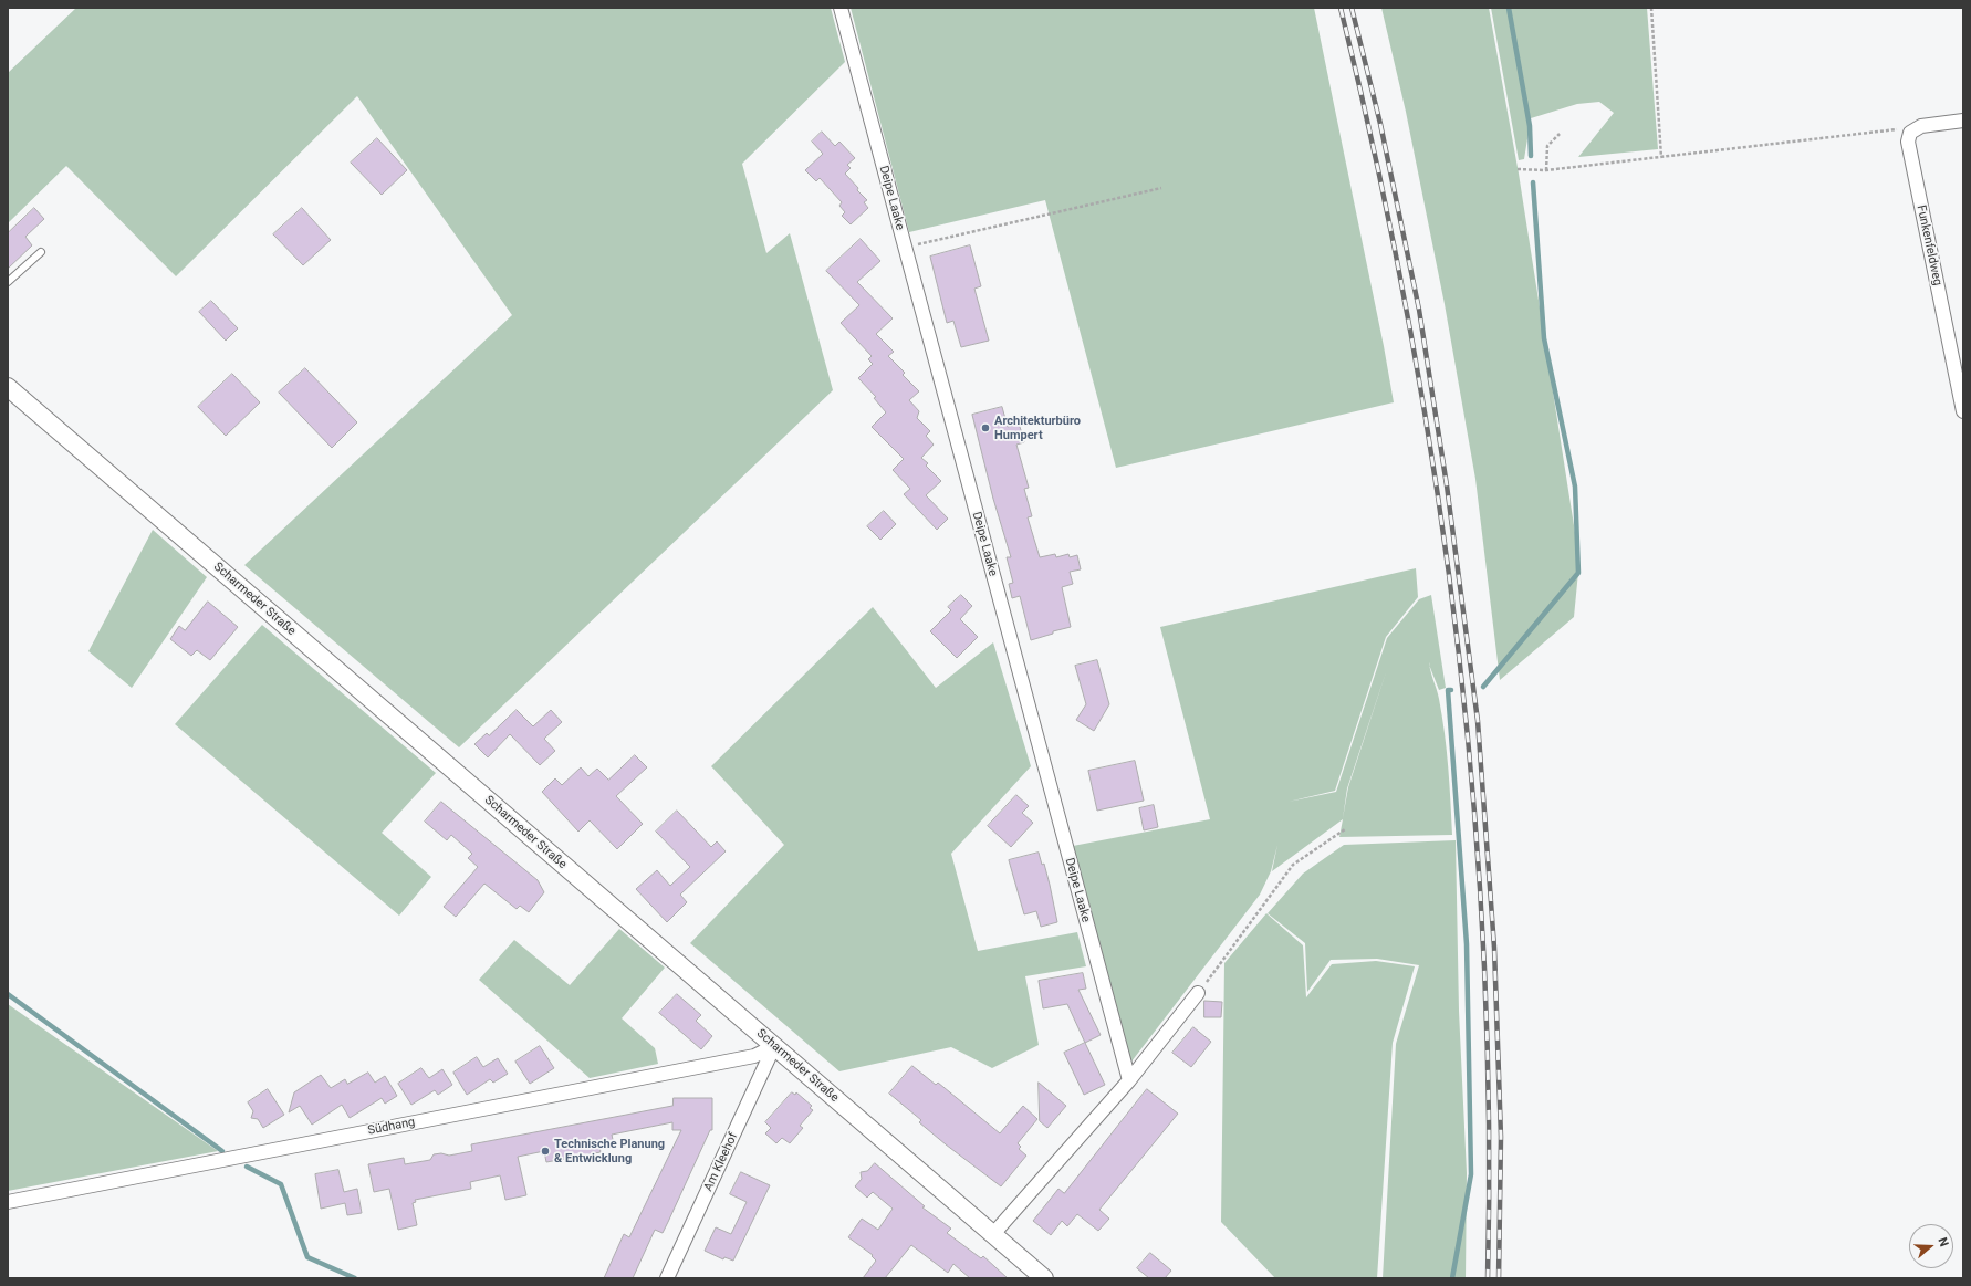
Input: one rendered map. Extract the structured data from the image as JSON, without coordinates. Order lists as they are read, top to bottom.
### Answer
{
  "streets": {
    "street": [
      "Deipe Laake",
      "Funkenfeldweg",
      "Scharmeder Straße",
      "Südhang",
      "Am Kleehof"
    ]
  },
  "crossings": [
    ["Scharmeder Straße", "Südhang"],
    ["Scharmeder Straße", "Am Kleehof"],
    ["Südhang", "Am Kleehof"]
  ],
  "places": ["Architekturbüro Humpert", "Technische Planung & Entwicklung"],
  "north": "right"
}
